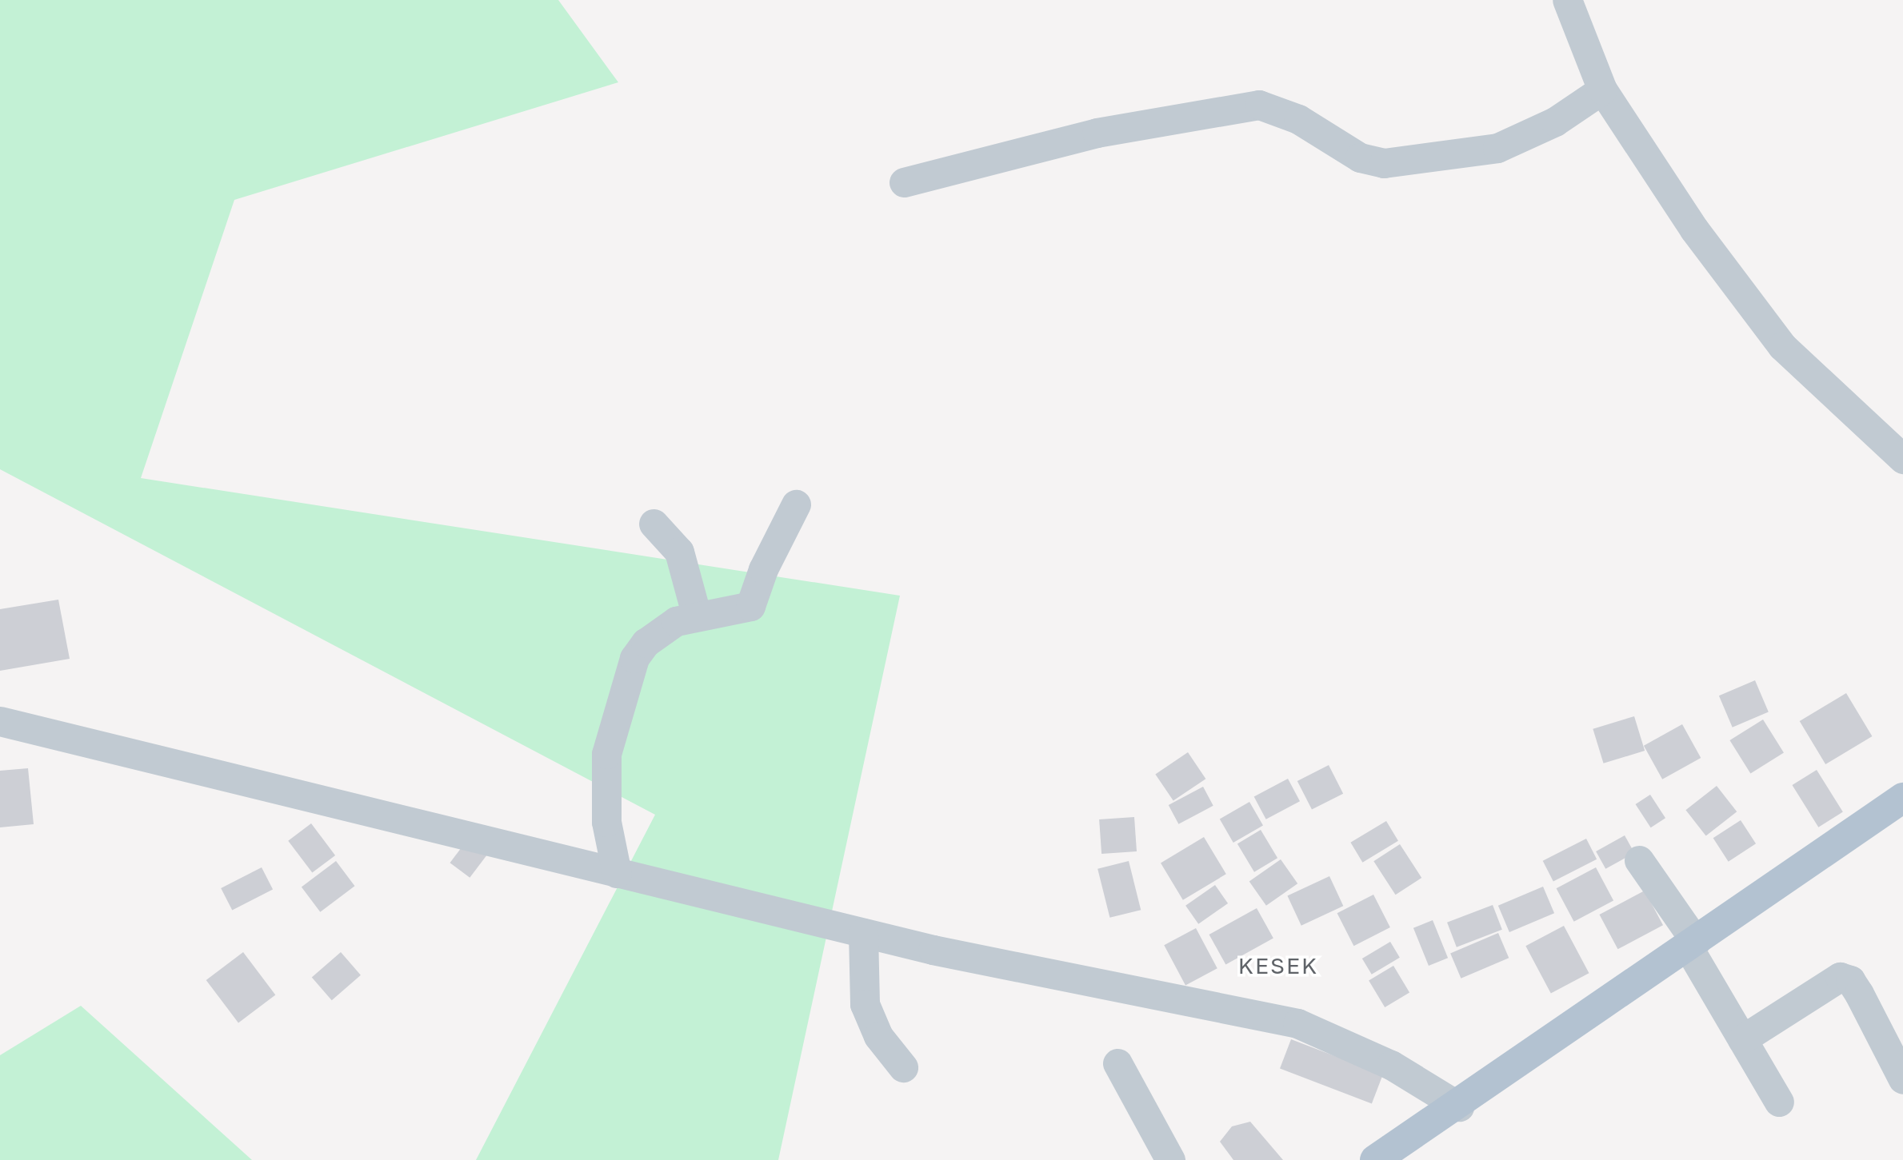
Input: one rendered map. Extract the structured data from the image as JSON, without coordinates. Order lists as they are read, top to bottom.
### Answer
{
  "districts": ["KESEK"]
}
